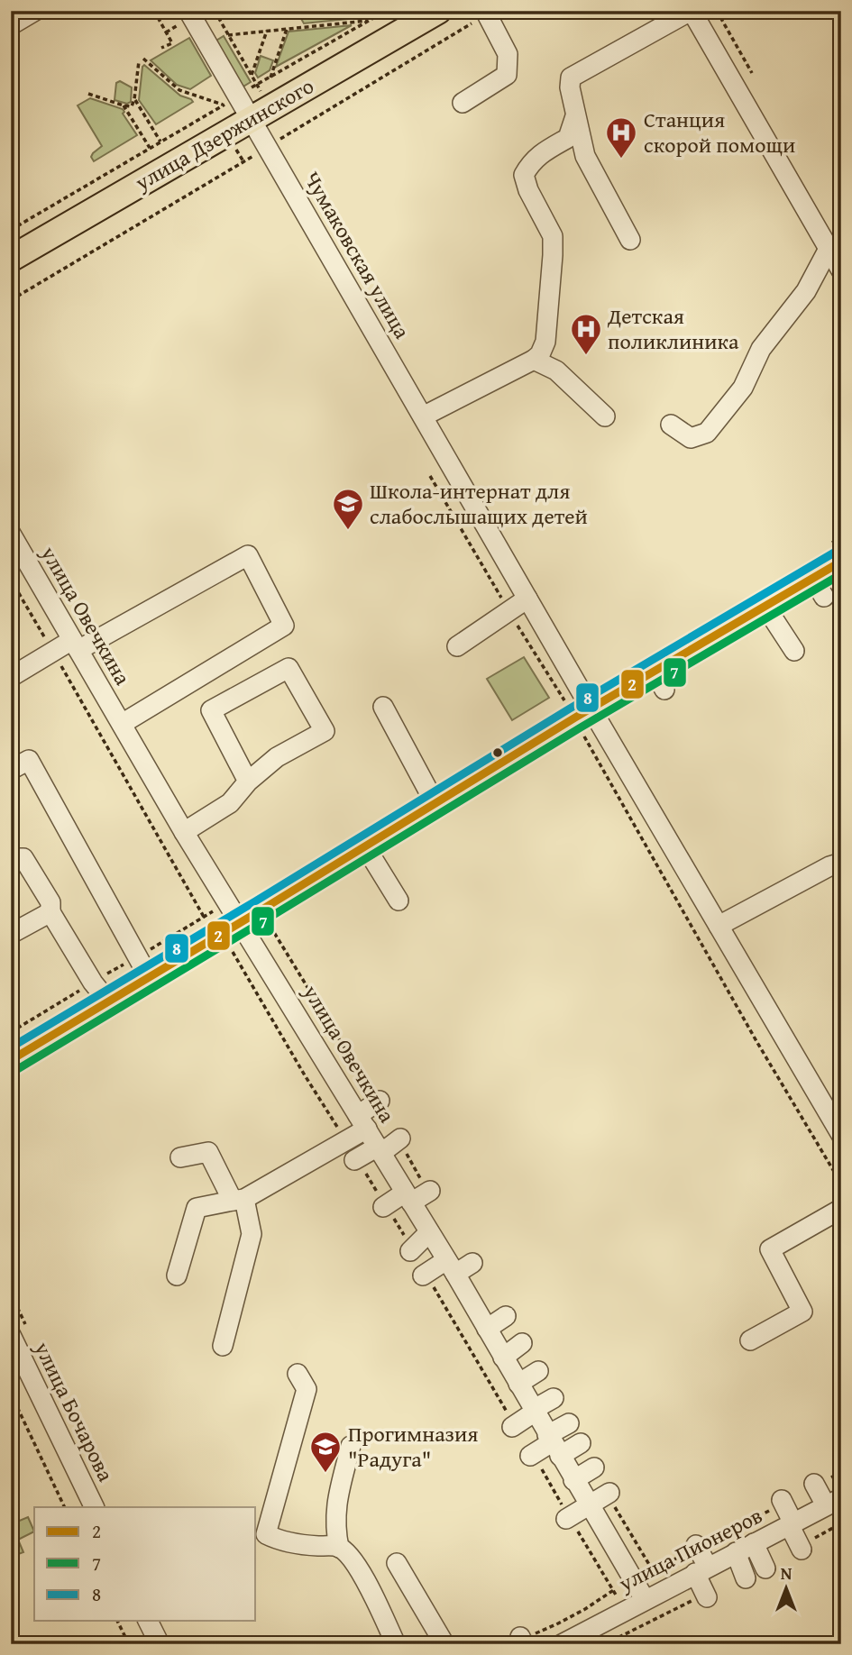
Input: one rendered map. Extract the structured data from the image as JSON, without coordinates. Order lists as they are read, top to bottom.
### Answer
{
  "streets": {
    "main road": ["улица Дзержинского"],
    "street": [
      "Чумаковская улица",
      "улица Овечкина",
      "улица Бочарова",
      "улица Пионеров"
    ]
  },
  "crossings": [
    ["улица Дзержинского", "Чумаковская улица"],
    ["улица Овечкина", "улица Пионеров"]
  ],
  "places": {
    "hospital": ["Станция скорой помощи", "Детская поликлиника"],
    "school or university": ["Школа-интернат для слабослышащих детей", "Прогимназия \"Радуга\""]
  },
  "lines": ["transit line 8", "transit line 2", "transit line 7"],
  "legend": ["2", "7", "8"],
  "north": "top"
}
